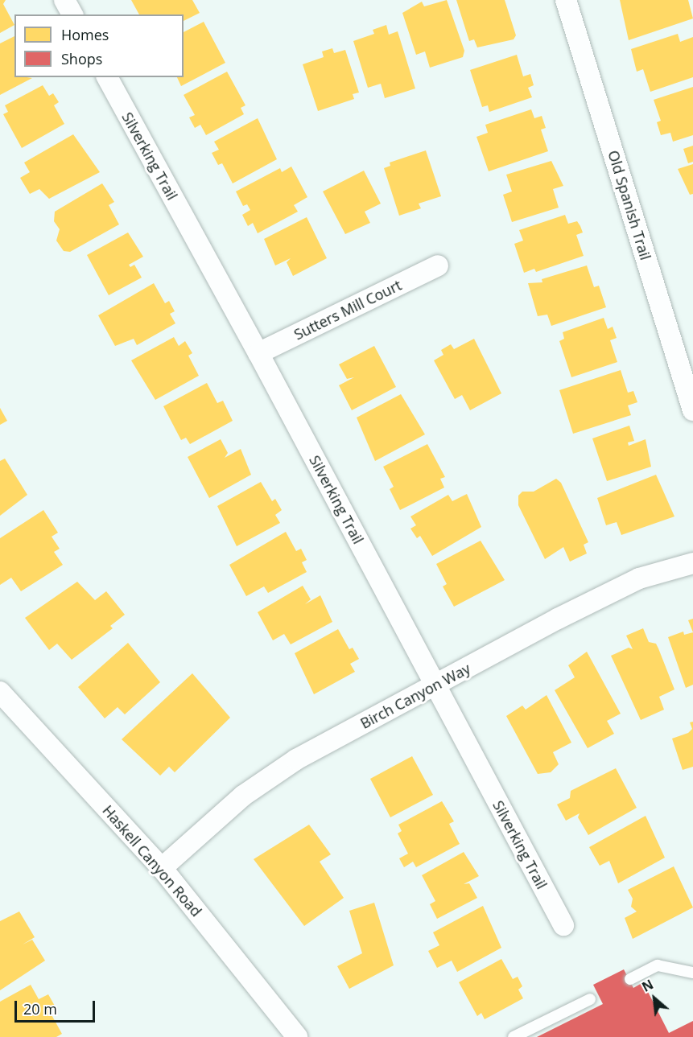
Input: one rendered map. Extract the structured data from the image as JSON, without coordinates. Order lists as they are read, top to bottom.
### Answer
{
  "streets": {
    "street": [
      "Silverking Trail",
      "Old Spanish Trail",
      "Sutters Mill Court",
      "Birch Canyon Way",
      "Haskell Canyon Road"
    ]
  },
  "crossings": [
    ["Silverking Trail", "Sutters Mill Court"],
    ["Silverking Trail", "Birch Canyon Way"],
    ["Birch Canyon Way", "Haskell Canyon Road"]
  ],
  "legend": ["Homes", "Shops"],
  "scale_bar": "20 m",
  "north": "top left"
}
